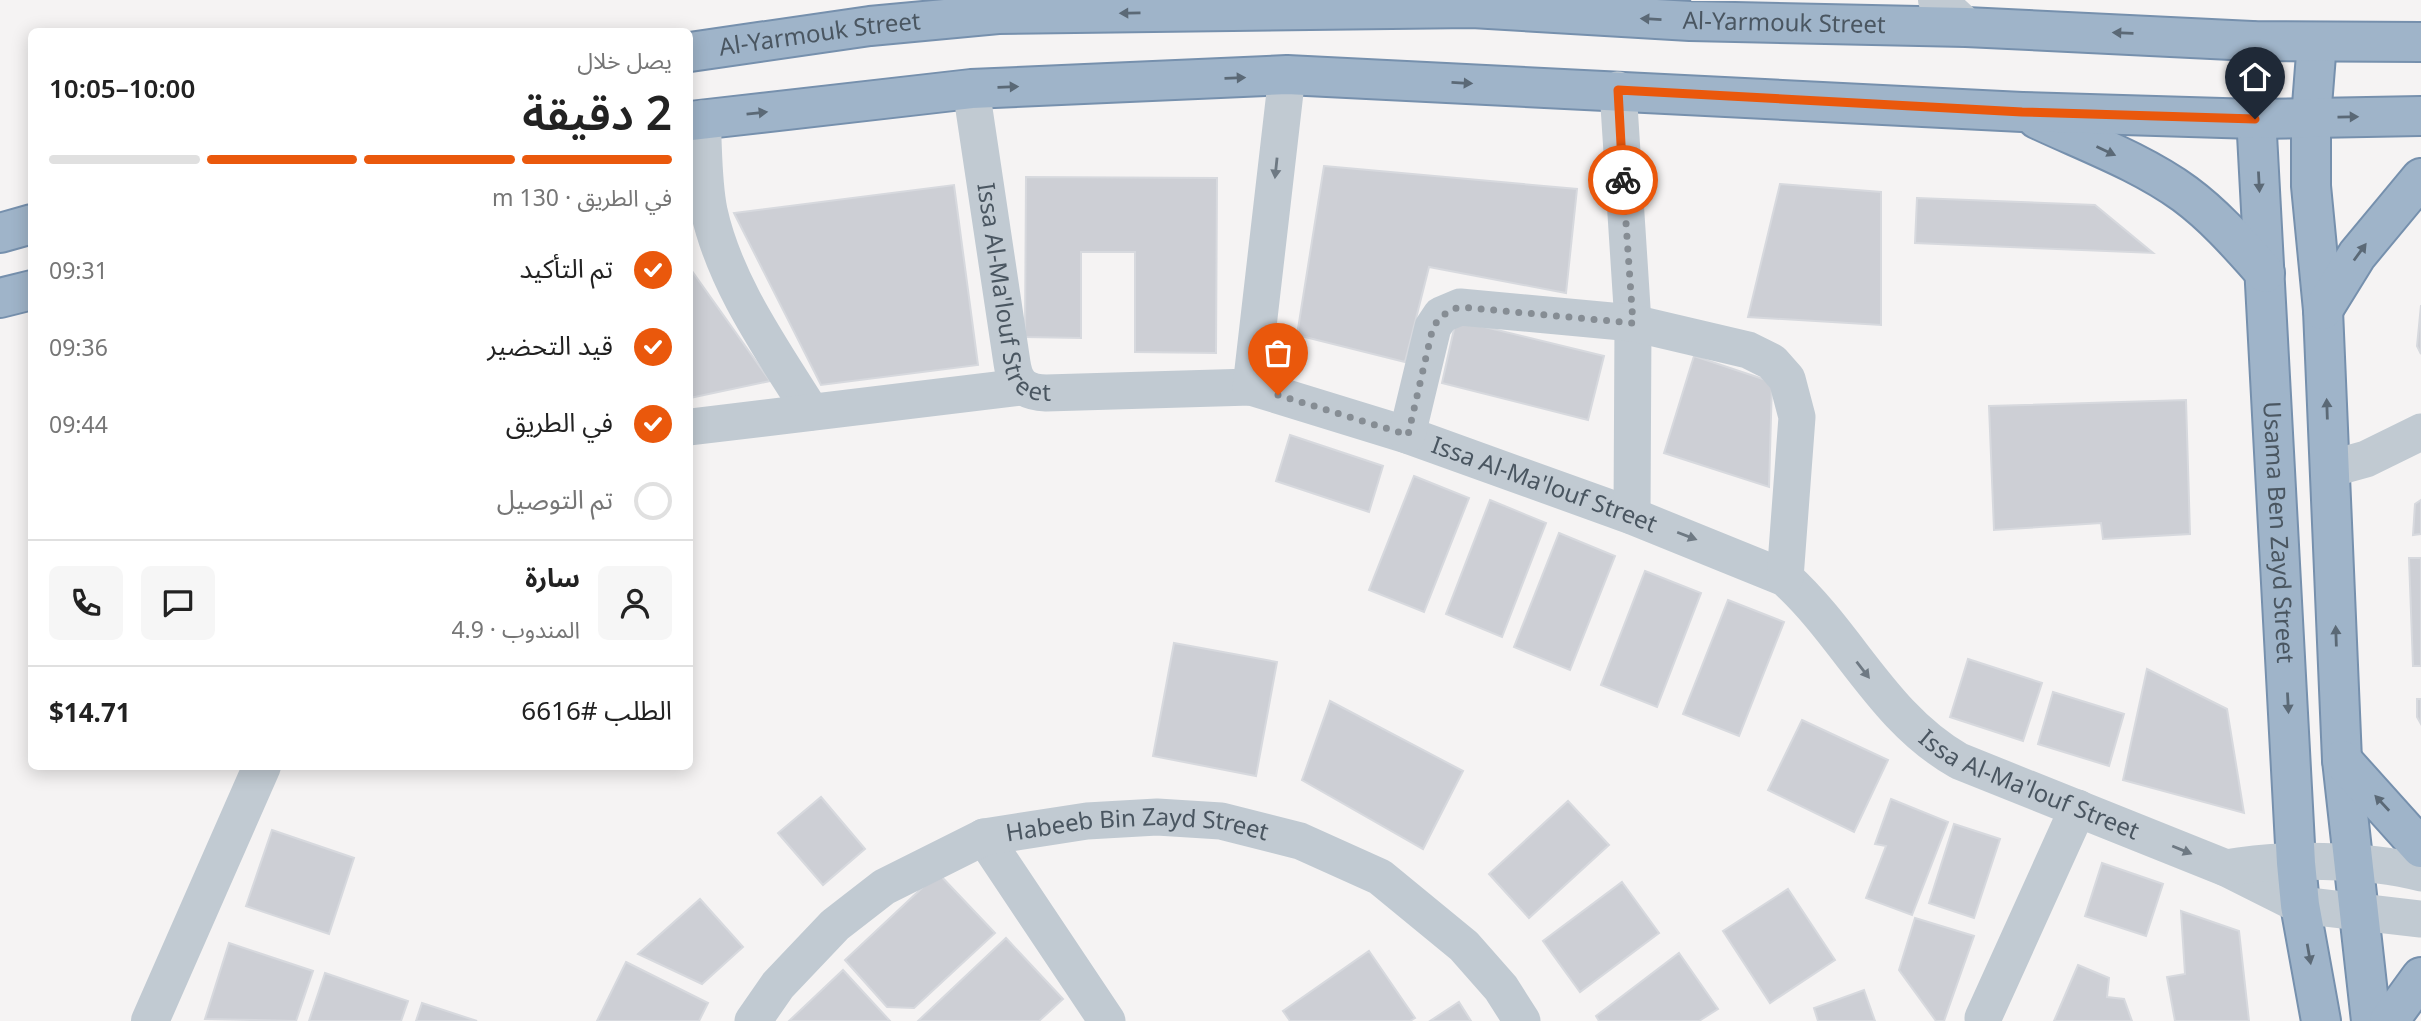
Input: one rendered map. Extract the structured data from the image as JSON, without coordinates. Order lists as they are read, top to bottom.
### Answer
{
  "streets": {
    "highway": ["Al-Yarmouk Street", "Usama Ben Zayd Street"],
    "street": ["Issa Al-Ma'louf Street", "Habeeb Bin Zayd Street"]
  },
  "crossings": [
    ["Al-Yarmouk Street", "Usama Ben Zayd Street"],
    ["Issa Al-Ma'louf Street", "Usama Ben Zayd Street"]
  ],
  "one_way": ["Issa Al-Ma'louf Street"],
  "page": {
    "heading": ["2 دقيقة", "يصل خلال", "10:00–10:05"],
    "panel": [
      "سارة",
      "المندوب · 4.9",
      "الطلب #6616",
      "$14.71"
    ],
    "bar": "في الطريق · 130 m",
    "list": [
      ["تم التأكيد", "09:31"],
      ["قيد التحضير", "09:36"],
      ["في الطريق", "09:44"],
      "تم التوصيل"
    ]
  }
}
